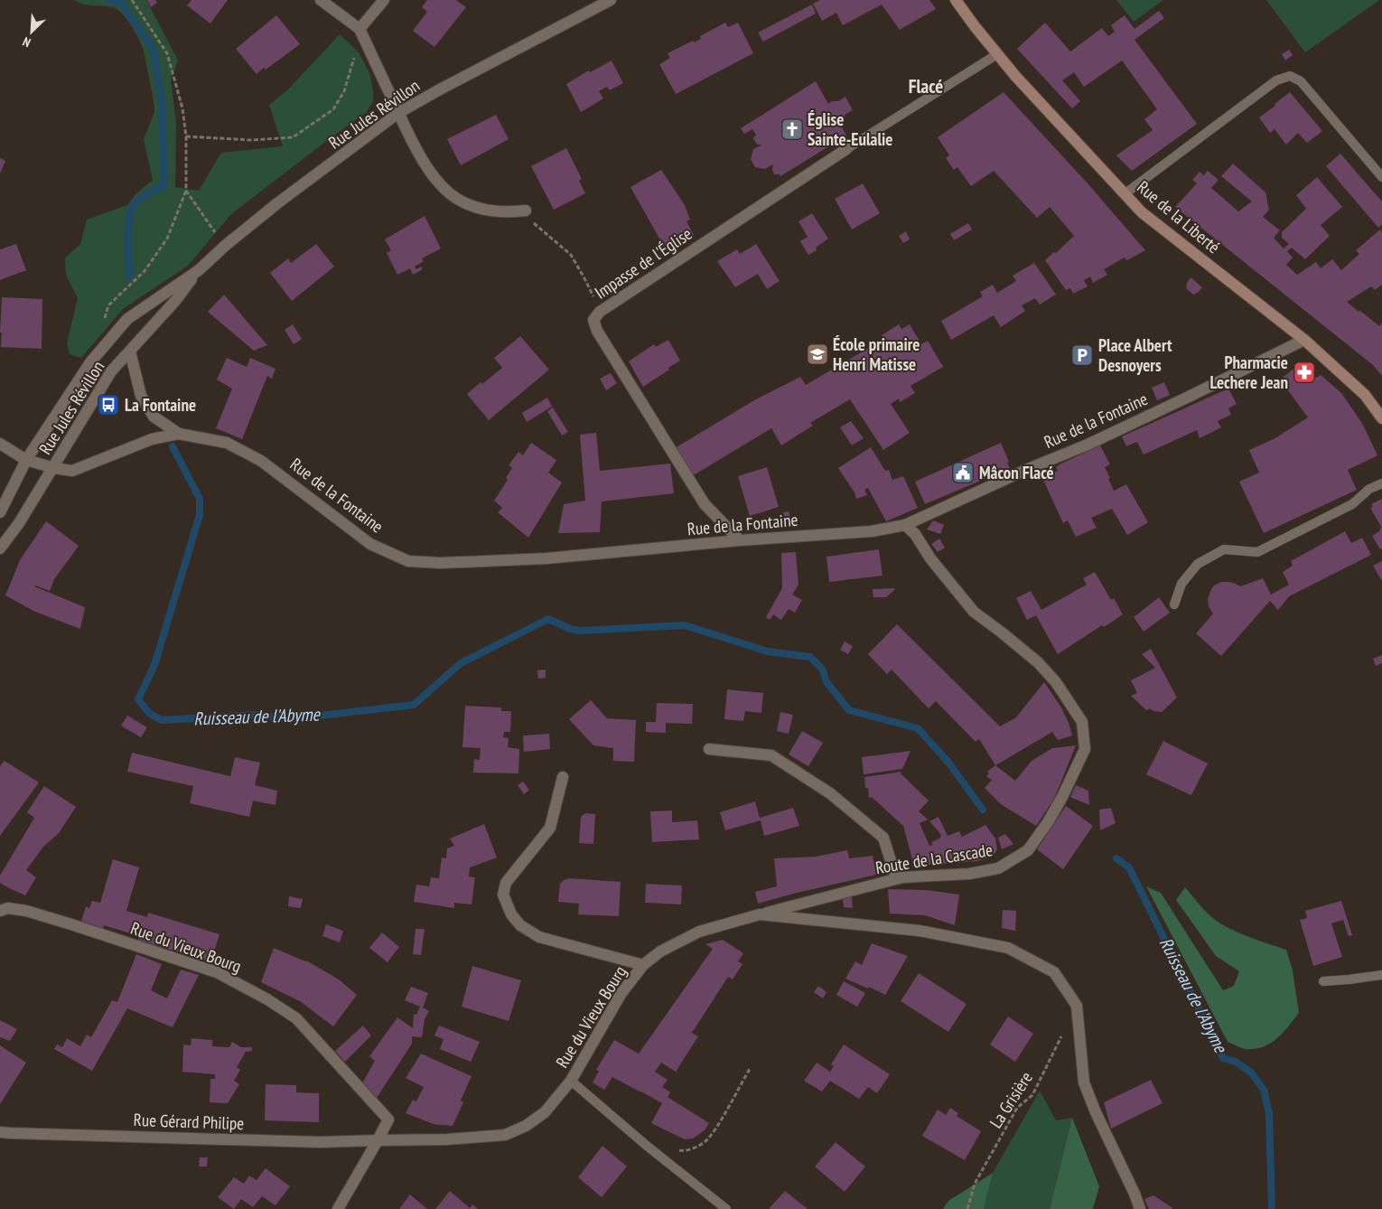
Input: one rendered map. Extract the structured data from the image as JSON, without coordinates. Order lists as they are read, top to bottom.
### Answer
{
  "streets": {
    "street": [
      "Rue Jules Révillon",
      "Rue de la Liberté",
      "Impasse de l'Église",
      "Rue de la Fontaine",
      "Route de la Cascade",
      "Rue du Vieux Bourg",
      "Rue Gérard Philipe"
    ],
    "path": ["La Grisière"]
  },
  "crossings": [
    ["Rue Jules Révillon", "Rue de la Fontaine"],
    ["Rue de la Liberté", "Rue de la Fontaine"],
    ["Impasse de l'Église", "Rue de la Fontaine"],
    ["Rue de la Fontaine", "Route de la Cascade"],
    ["Route de la Cascade", "Rue du Vieux Bourg"],
    ["Rue du Vieux Bourg", "Rue Gérard Philipe"]
  ],
  "districts": ["Flacé"],
  "water": ["Ruisseau de l'Abyme"],
  "places": {
    "church": ["Église Sainte-Eulalie"],
    "school or university": ["École primaire Henri Matisse"],
    "parking": ["Place Albert Desnoyers"],
    "pharmacy": ["Pharmacie Lechere Jean"],
    "bus stop": ["La Fontaine"],
    "public building": ["Mâcon Flacé"]
  },
  "north": "bottom left"
}
